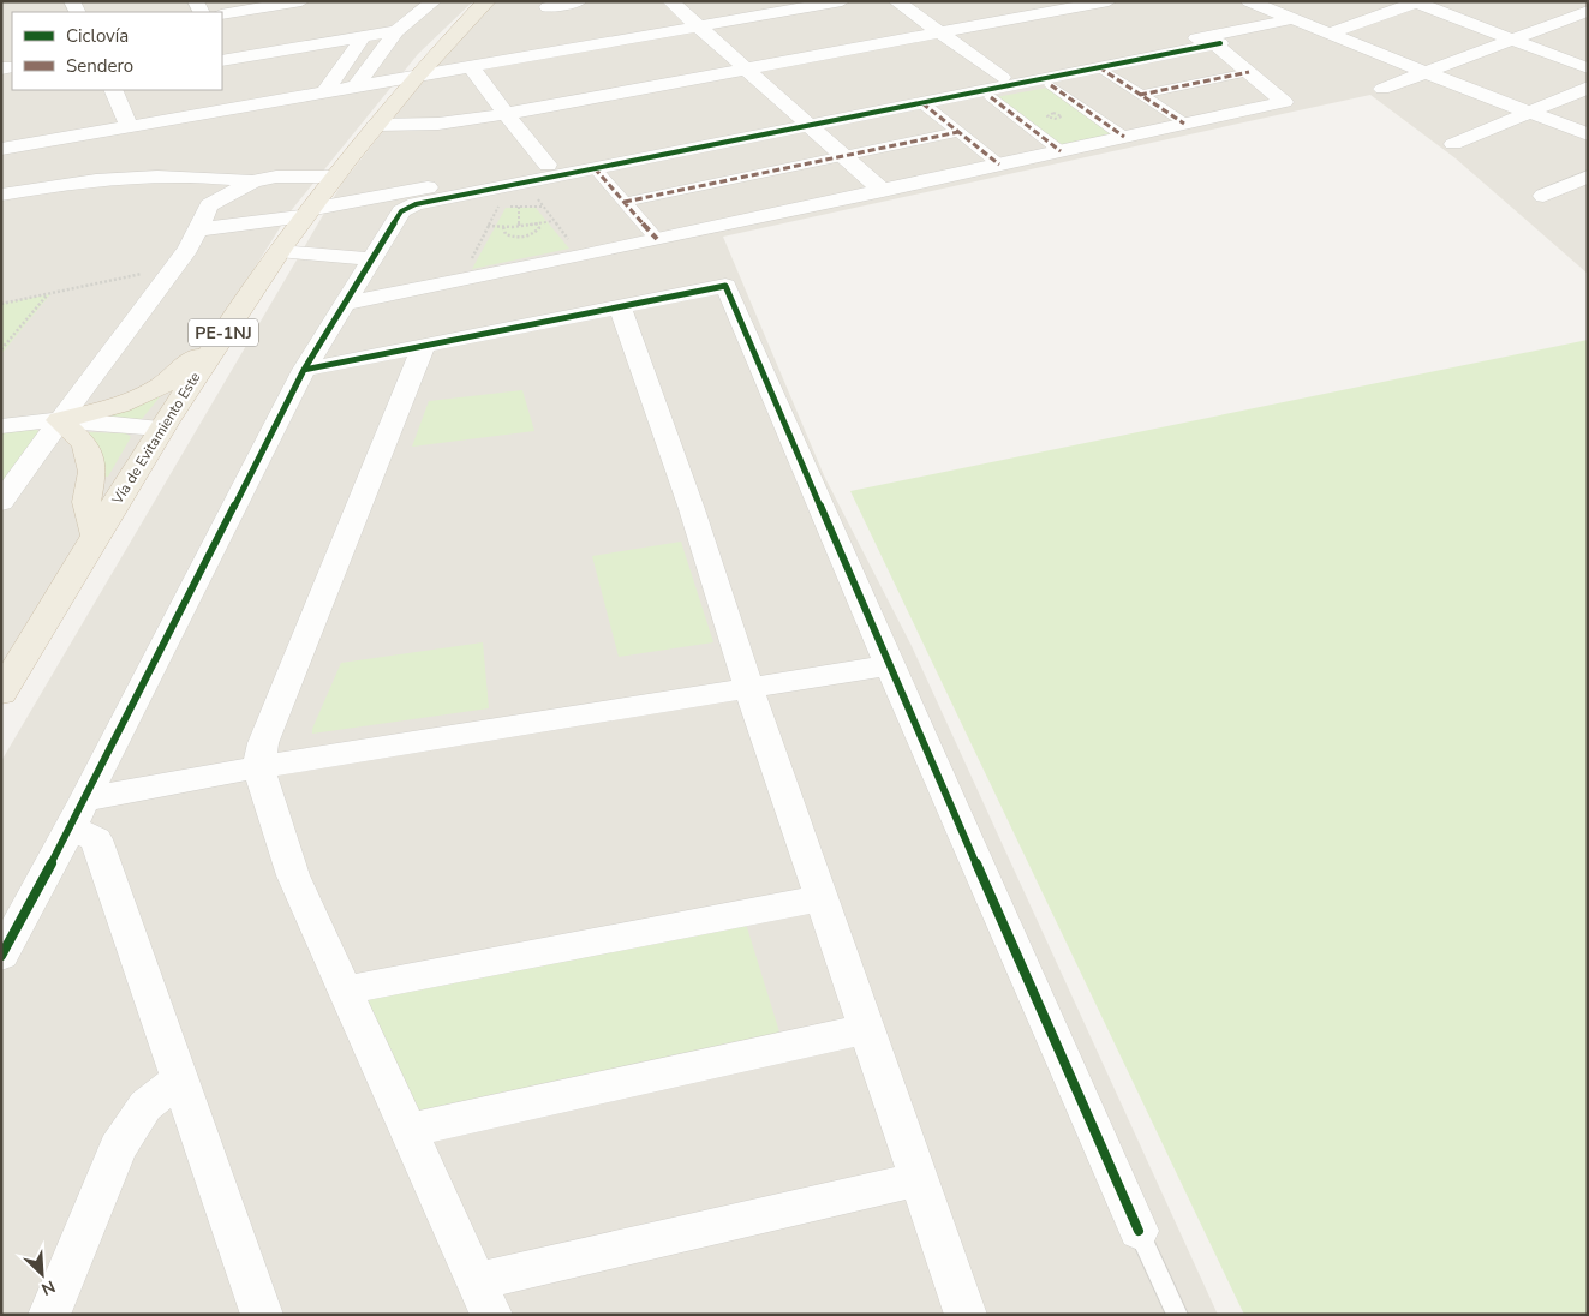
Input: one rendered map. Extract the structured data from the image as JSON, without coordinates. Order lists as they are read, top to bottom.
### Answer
{
  "streets": {
    "highway": ["PE-1NJ", "Vía de Evitamiento Este"]
  },
  "legend": ["Ciclovía", "Sendero"],
  "north": "bottom right"
}
